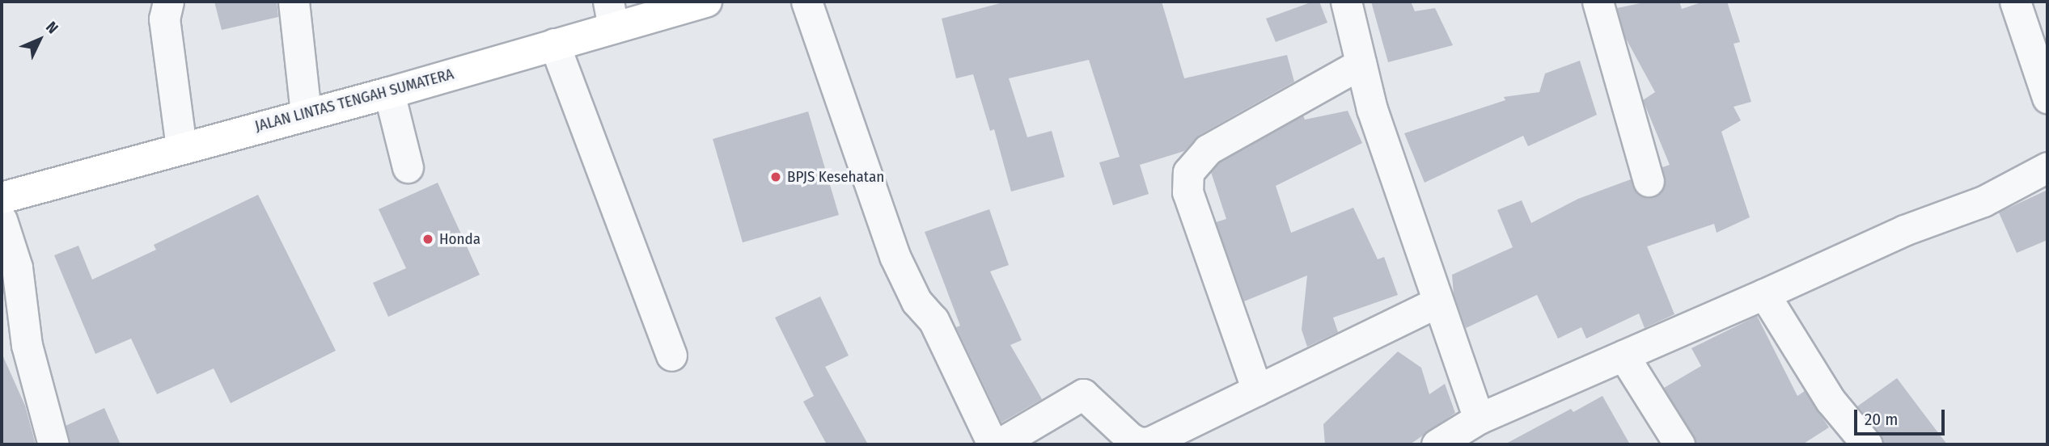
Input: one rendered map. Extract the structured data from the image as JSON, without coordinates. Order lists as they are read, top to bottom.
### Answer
{
  "streets": {
    "highway": ["JALAN LINTAS TENGAH SUMATERA"]
  },
  "places": ["BPJS Kesehatan", "Honda"],
  "scale_bar": "20 m",
  "north": "top right"
}
